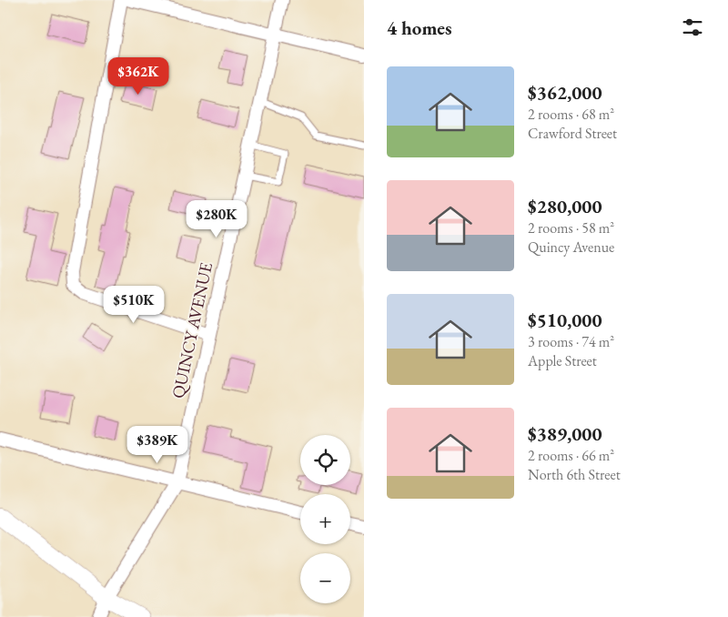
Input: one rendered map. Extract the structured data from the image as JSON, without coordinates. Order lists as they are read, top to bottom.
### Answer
{
  "streets": {
    "street": ["QUINCY AVENUE"]
  },
  "page": {
    "heading": "4 homes",
    "list": [
      {
        "name": "$362,000",
        "note": "2 rooms · 68 m² · Crawford Street"
      },
      {
        "name": "$280,000",
        "note": "2 rooms · 58 m² · Quincy Avenue"
      },
      {
        "name": "$510,000",
        "note": "3 rooms · 74 m² · Apple Street"
      },
      {
        "name": "$389,000",
        "note": "2 rooms · 66 m² · North 6th Street"
      }
    ],
    "price": [
      "$362K",
      "$280K",
      "$510K",
      "$389K"
    ],
    "map_buttons": ["+", "−"]
  }
}
